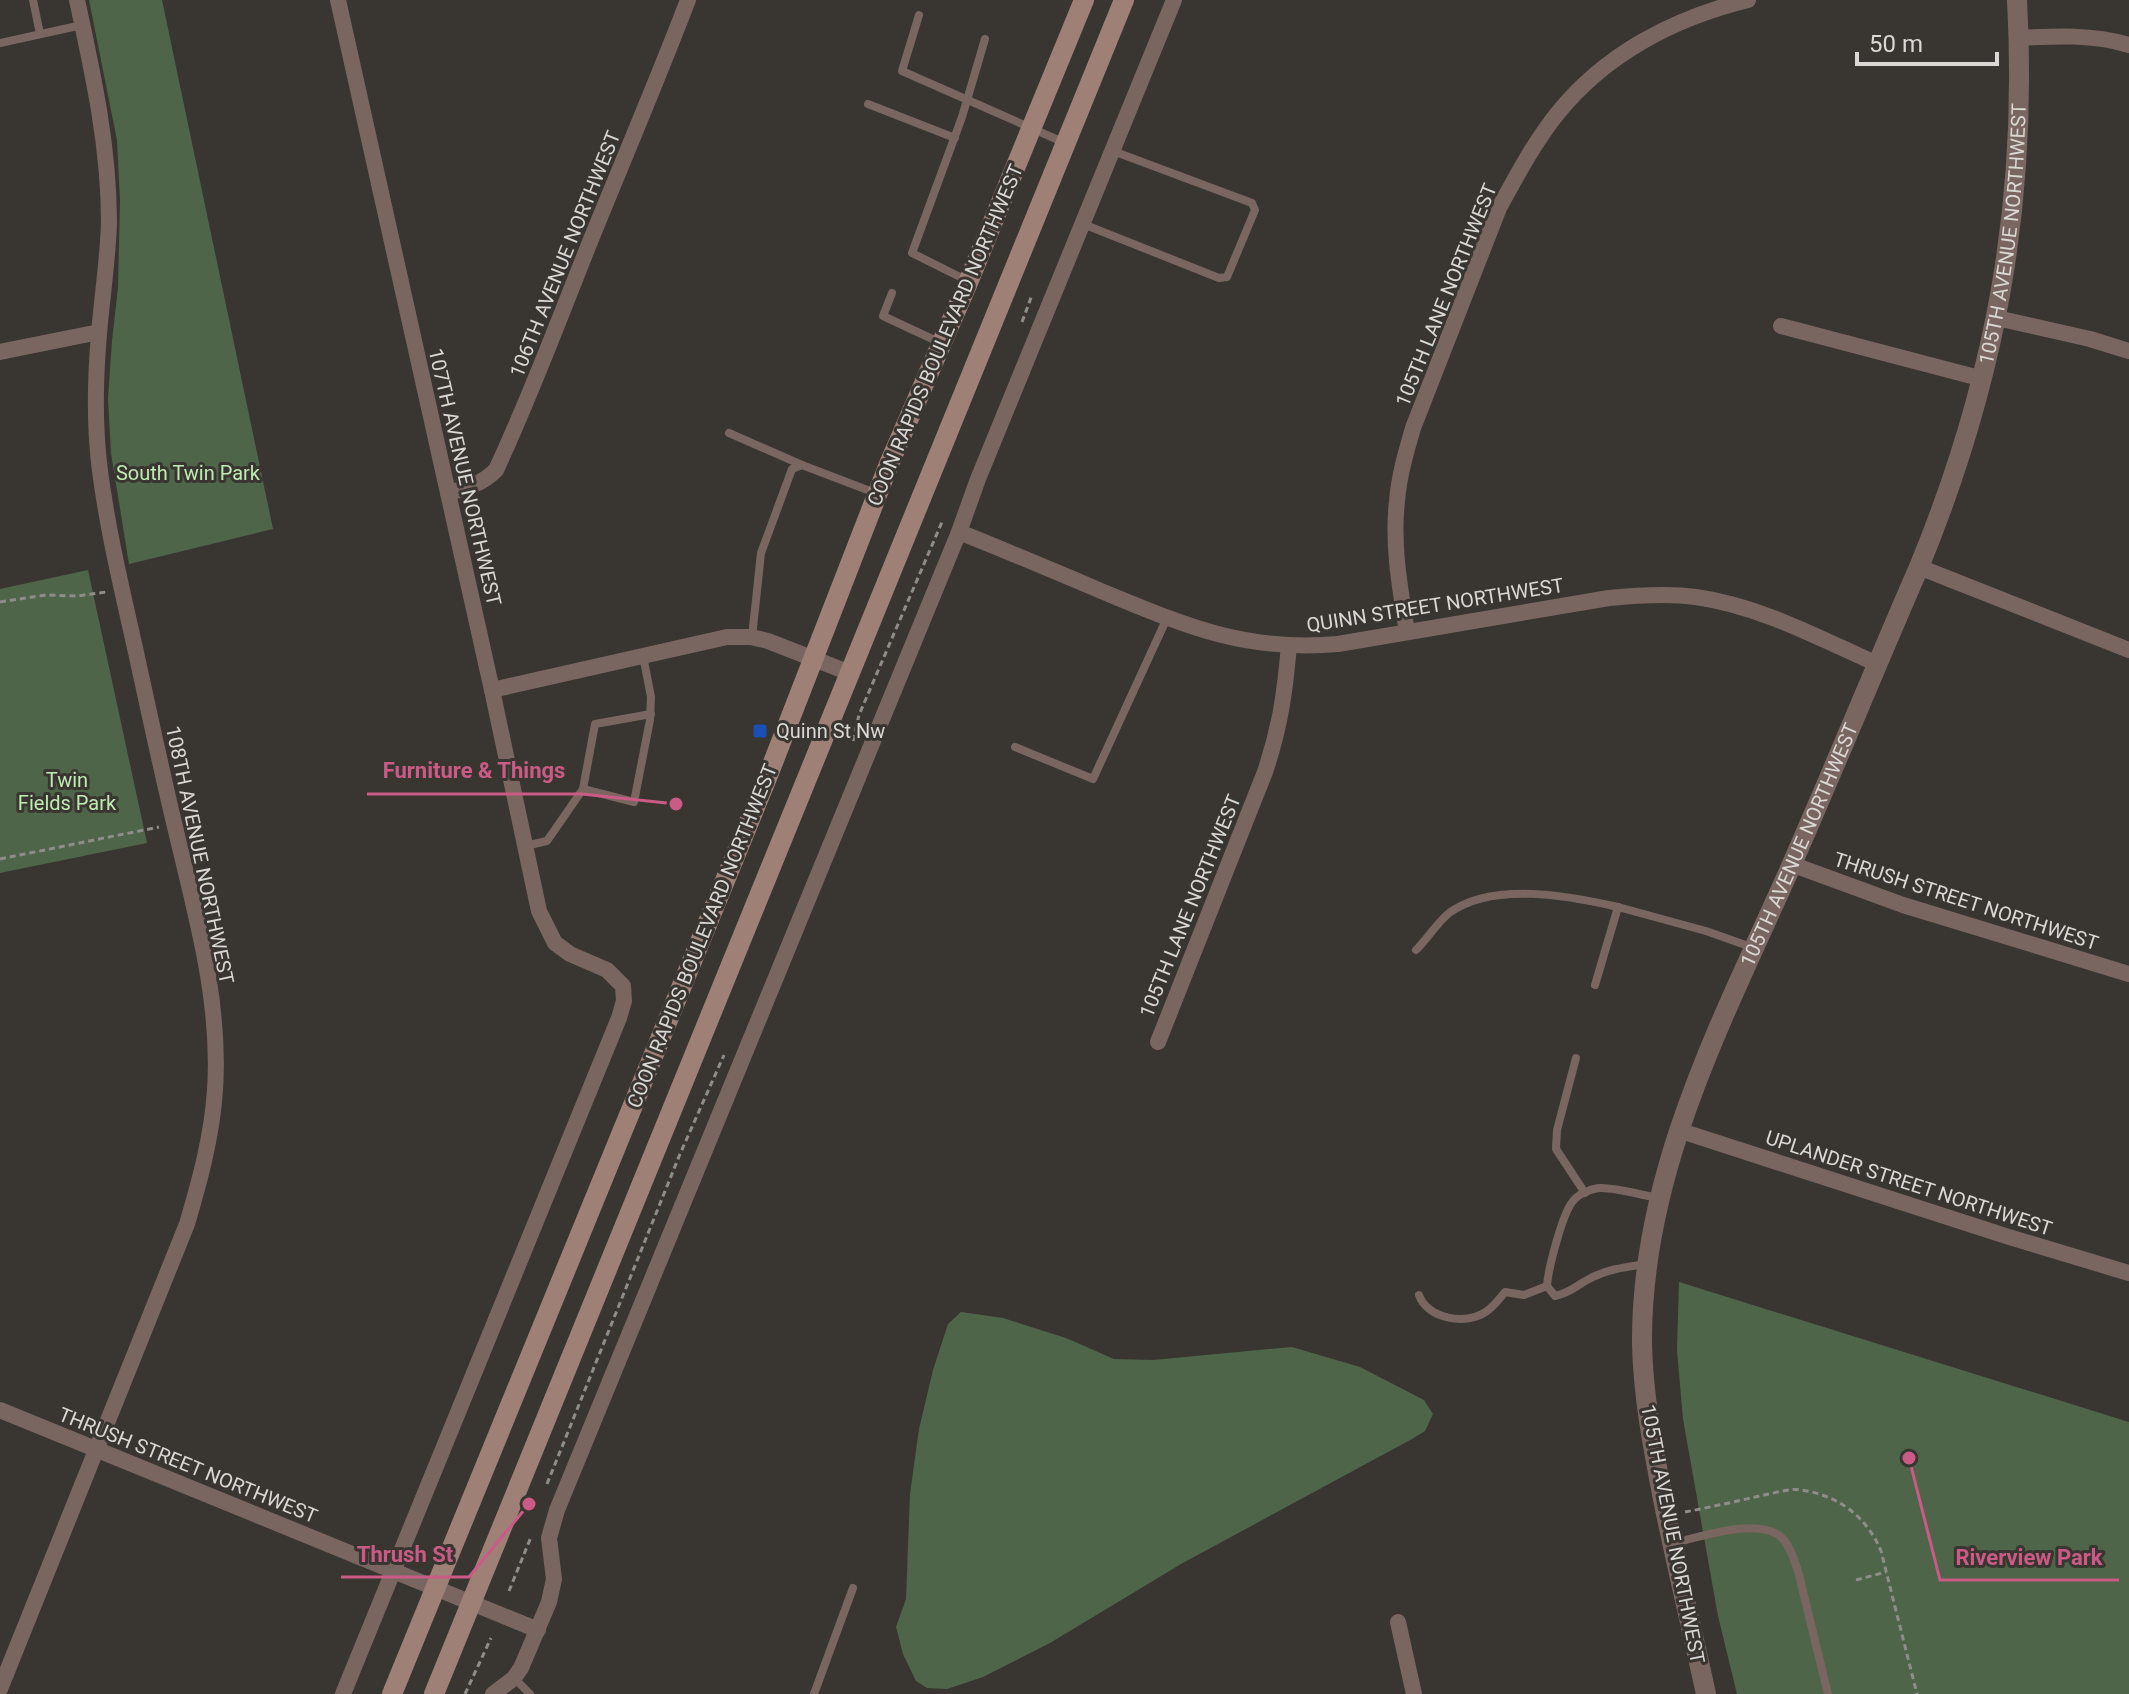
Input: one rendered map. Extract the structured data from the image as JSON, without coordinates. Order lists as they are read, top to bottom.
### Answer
{
  "streets": {
    "main road": ["COON RAPIDS BOULEVARD NORTHWEST"],
    "street": [
      "105TH AVENUE NORTHWEST",
      "106TH AVENUE NORTHWEST",
      "105TH LANE NORTHWEST",
      "107TH AVENUE NORTHWEST",
      "QUINN STREET NORTHWEST",
      "108TH AVENUE NORTHWEST",
      "THRUSH STREET NORTHWEST",
      "UPLANDER STREET NORTHWEST"
    ]
  },
  "crossings": [
    ["105TH AVENUE NORTHWEST", "QUINN STREET NORTHWEST"],
    ["105TH AVENUE NORTHWEST", "THRUSH STREET NORTHWEST"],
    ["105TH AVENUE NORTHWEST", "UPLANDER STREET NORTHWEST"],
    ["106TH AVENUE NORTHWEST", "107TH AVENUE NORTHWEST"],
    ["105TH LANE NORTHWEST", "QUINN STREET NORTHWEST"],
    ["COON RAPIDS BOULEVARD NORTHWEST", "THRUSH STREET NORTHWEST"],
    ["107TH AVENUE NORTHWEST", "THRUSH STREET NORTHWEST"],
    ["108TH AVENUE NORTHWEST", "THRUSH STREET NORTHWEST"]
  ],
  "parks": ["South Twin Park", "Twin Fields Park"],
  "places": {
    "transit": ["Quinn St Nw"],
    "other": ["Furniture & Things", "Riverview Park", "Thrush St"]
  },
  "scale_bar": "50 m"
}
